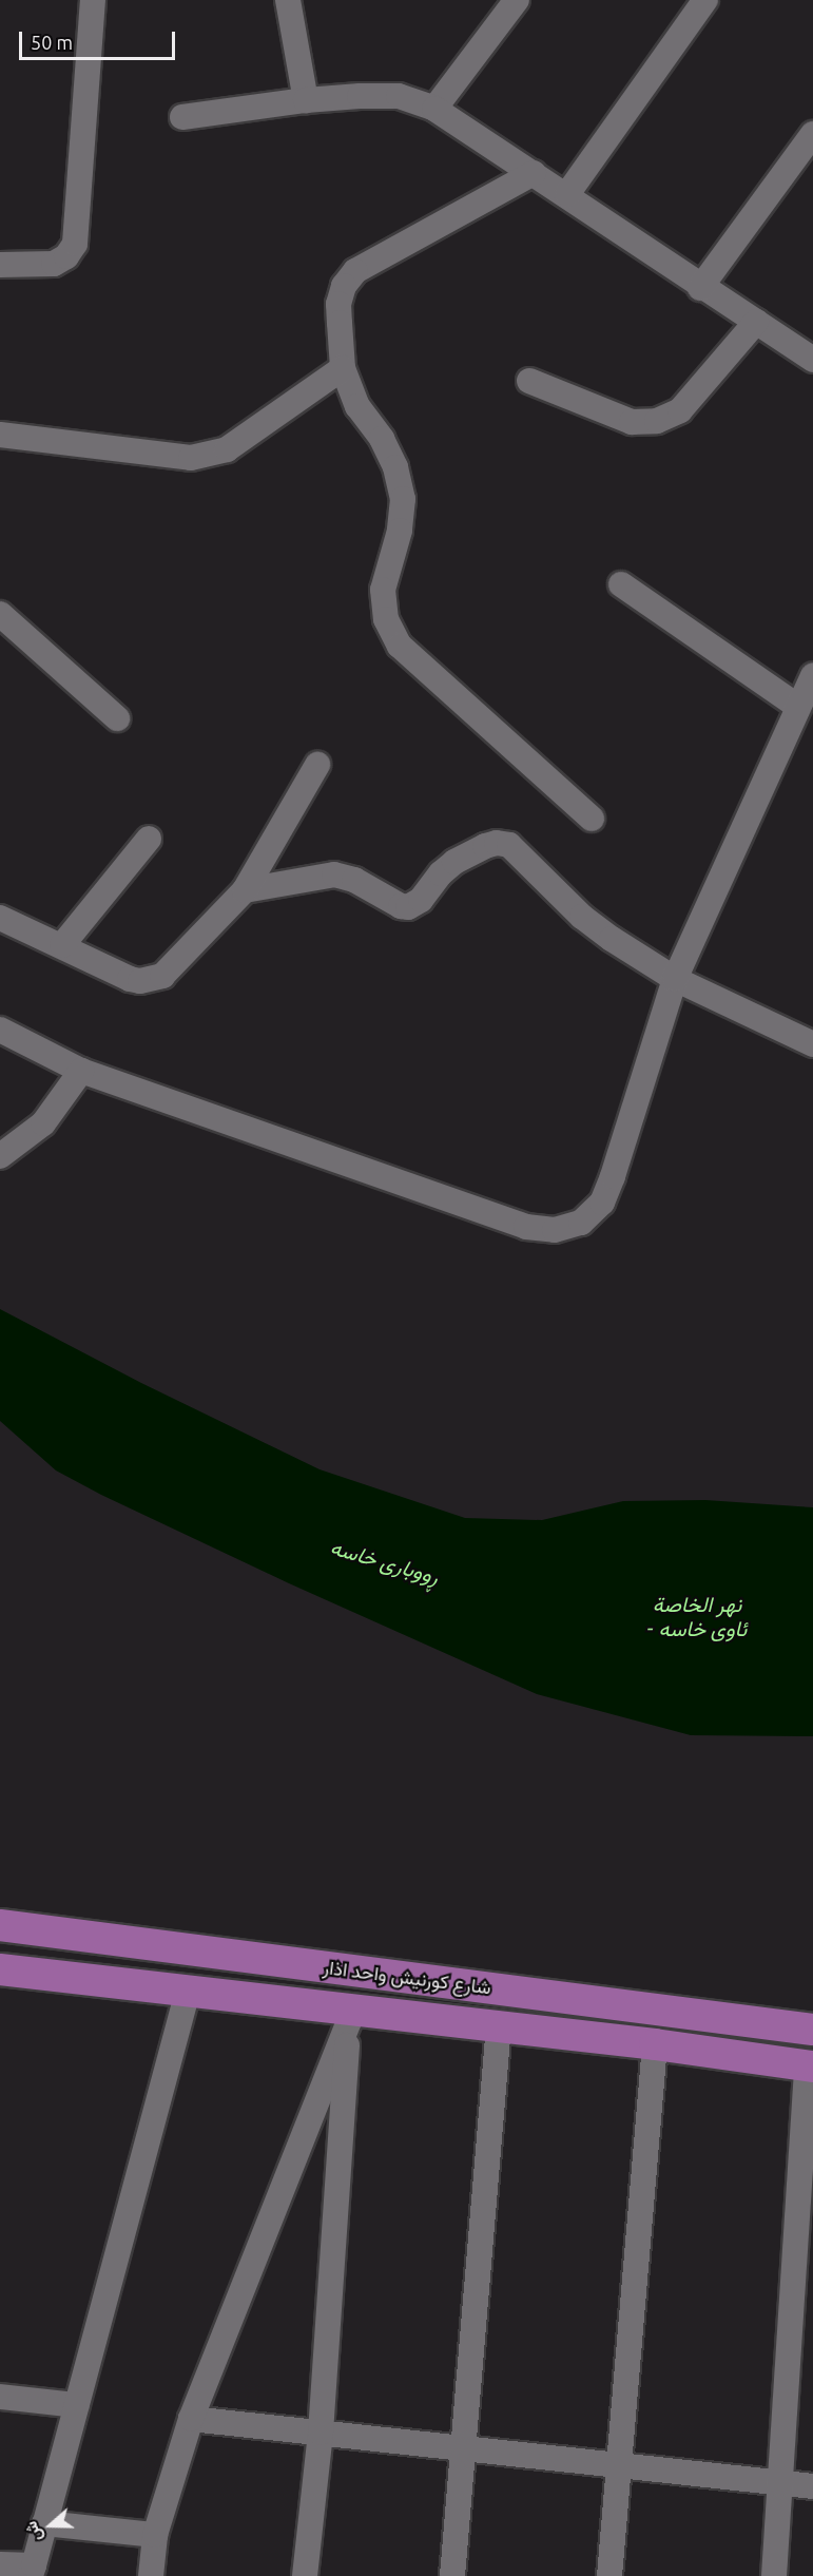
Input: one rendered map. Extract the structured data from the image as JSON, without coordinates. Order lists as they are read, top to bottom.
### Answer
{
  "streets": {
    "main road": ["شارع كورنيش واحد اذار"]
  },
  "water": ["ڕووباری خاسە", "نهر الخاصة - ئاوی خاسە"],
  "scale_bar": "50 m",
  "north": "left"
}
